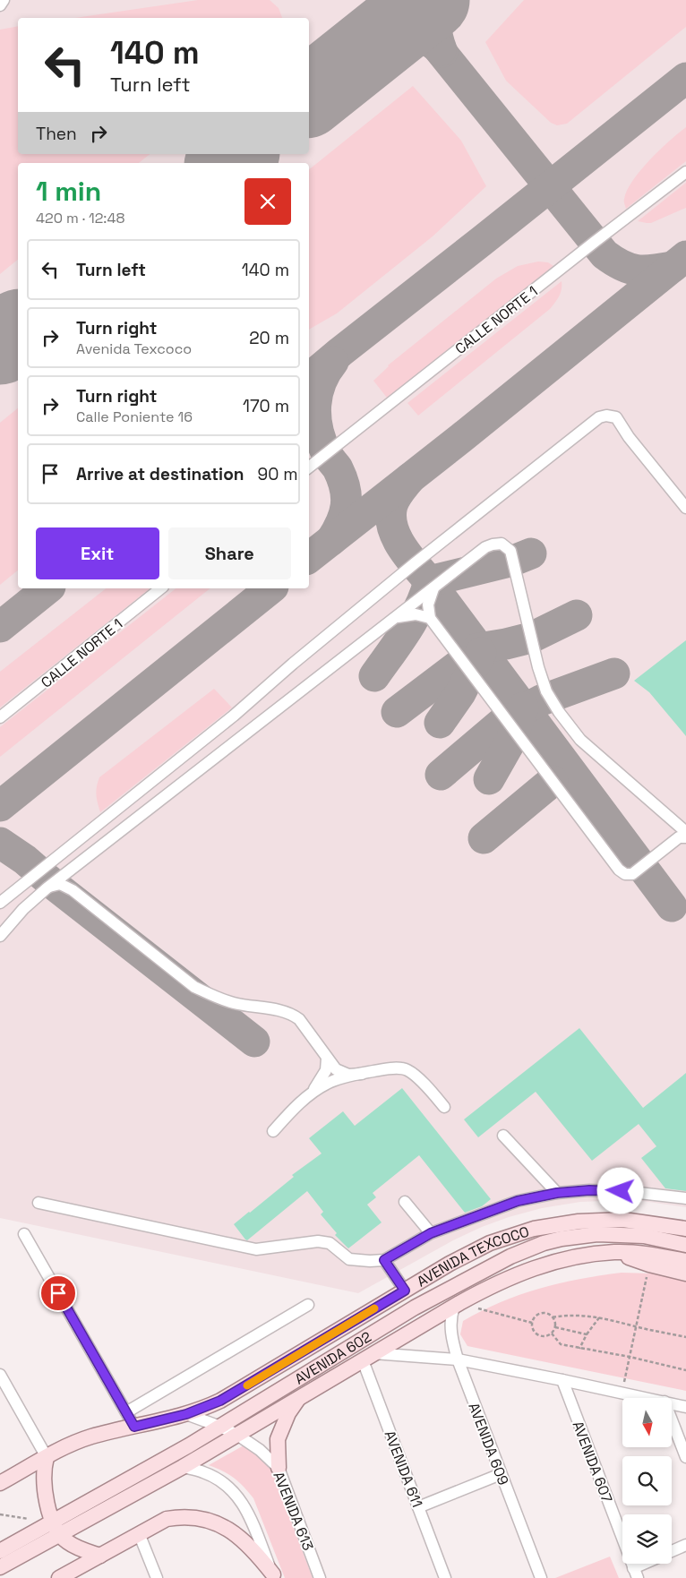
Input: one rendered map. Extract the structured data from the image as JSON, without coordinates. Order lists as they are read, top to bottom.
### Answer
{
  "streets": {
    "main road": ["AVENIDA TEXCOCO", "AVENIDA 602"],
    "street": [
      "CALLE NORTE 1",
      "AVENIDA 609",
      "AVENIDA 607",
      "AVENIDA 611",
      "AVENIDA 613"
    ]
  },
  "crossings": [
    ["AVENIDA 602", "AVENIDA 609"],
    ["AVENIDA 602", "AVENIDA 607"],
    ["AVENIDA 602", "AVENIDA 611"],
    ["AVENIDA 602", "AVENIDA 613"]
  ],
  "north": "bottom",
  "page": {
    "turn": ["140 m", "Turn left"],
    "then": "Then",
    "heading": ["1 min", "420 m · 12:48"],
    "list": [
      {
        "name": "Turn left",
        "value": "140 m"
      },
      {
        "name": "Turn right",
        "note": "Avenida Texcoco",
        "value": "20 m"
      },
      {
        "name": "Turn right",
        "note": "Calle Poniente 16",
        "value": "170 m"
      },
      {
        "name": "Arrive at destination",
        "value": "90 m"
      }
    ],
    "buttons": ["Exit", "Share"]
  }
}
